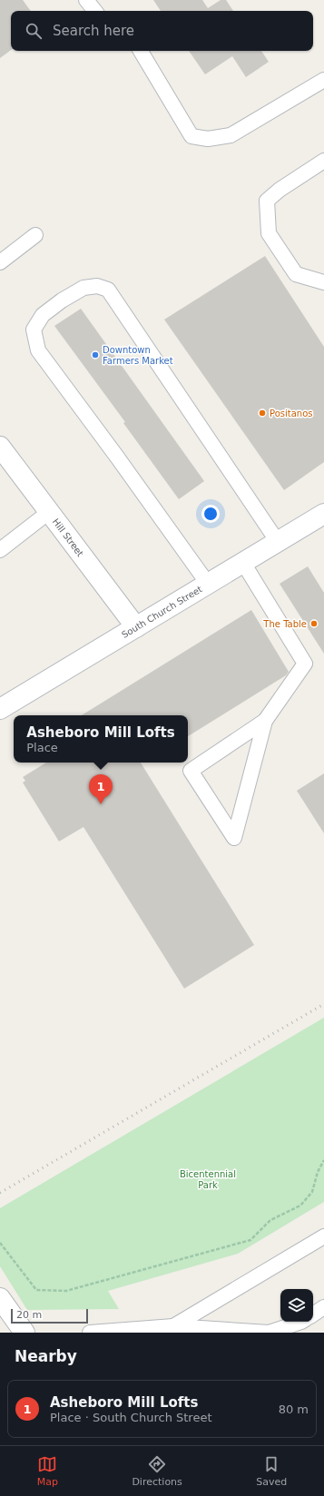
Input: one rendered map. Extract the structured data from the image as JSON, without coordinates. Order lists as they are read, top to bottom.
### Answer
{
  "streets": {
    "street": ["Hill Street", "South Church Street"]
  },
  "crossings": [
    ["Hill Street", "South Church Street"]
  ],
  "parks": ["Bicentennial Park"],
  "places": ["Downtown Farmers Market", "Positanos", "The Table"],
  "scale_bar": "20 m",
  "page": {
    "search": "Search here",
    "popup": ["Asheboro Mill Lofts", "Place"],
    "pins": "1",
    "scale": "20 m",
    "heading": "Nearby",
    "list": [
      {
        "mark": "1",
        "name": "Asheboro Mill Lofts",
        "note": "Place · South Church Street",
        "value": "80 m"
      }
    ],
    "nav": ["Map", "Directions", "Saved"]
  }
}
